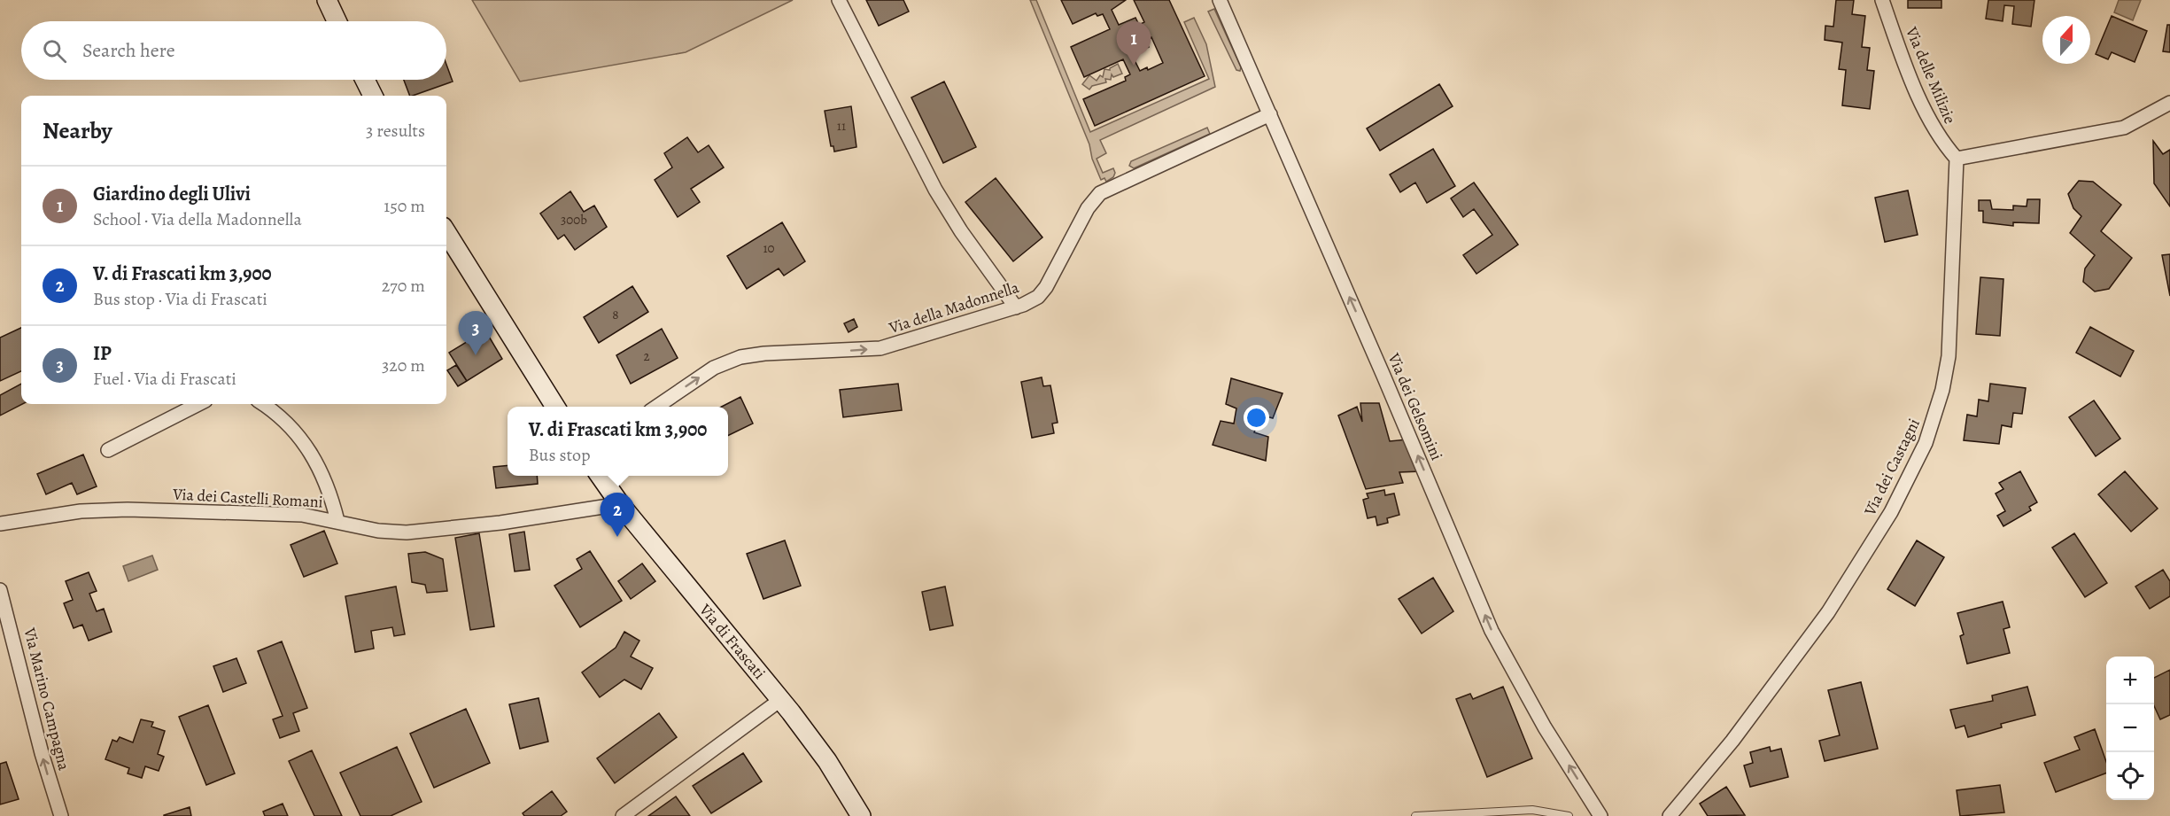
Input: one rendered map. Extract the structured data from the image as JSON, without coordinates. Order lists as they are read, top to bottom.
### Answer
{
  "streets": {
    "main road": ["Via di Frascati"],
    "street": [
      "Via delle Milizie",
      "Via della Madonnella",
      "Via dei Gelsomini",
      "Via dei Castagni",
      "Via dei Castelli Romani",
      "Via Marino Campagna"
    ]
  },
  "crossings": [
    ["Via delle Milizie", "Via dei Castagni"],
    ["Via della Madonnella", "Via dei Gelsomini"],
    ["Via dei Castelli Romani", "Via di Frascati"]
  ],
  "one_way": ["Via della Madonnella", "Via dei Gelsomini", "Via Marino Campagna"],
  "house_numbers": [
    "11",
    "300b",
    "10",
    "8",
    "2"
  ],
  "north": "top",
  "page": {
    "pins": ["1", "3", "2"],
    "search": "Search here",
    "heading": ["Nearby", "3 results"],
    "list": [
      {
        "mark": "1",
        "name": "Giardino degli Ulivi",
        "note": "School · Via della Madonnella",
        "value": "150 m"
      },
      {
        "mark": "2",
        "name": "V. di Frascati km 3,900",
        "note": "Bus stop · Via di Frascati",
        "value": "270 m"
      },
      {
        "mark": "3",
        "name": "IP",
        "note": "Fuel · Via di Frascati",
        "value": "320 m"
      }
    ],
    "popup": ["V. di Frascati km 3,900", "Bus stop"],
    "map_buttons": ["+", "−"]
  }
}
